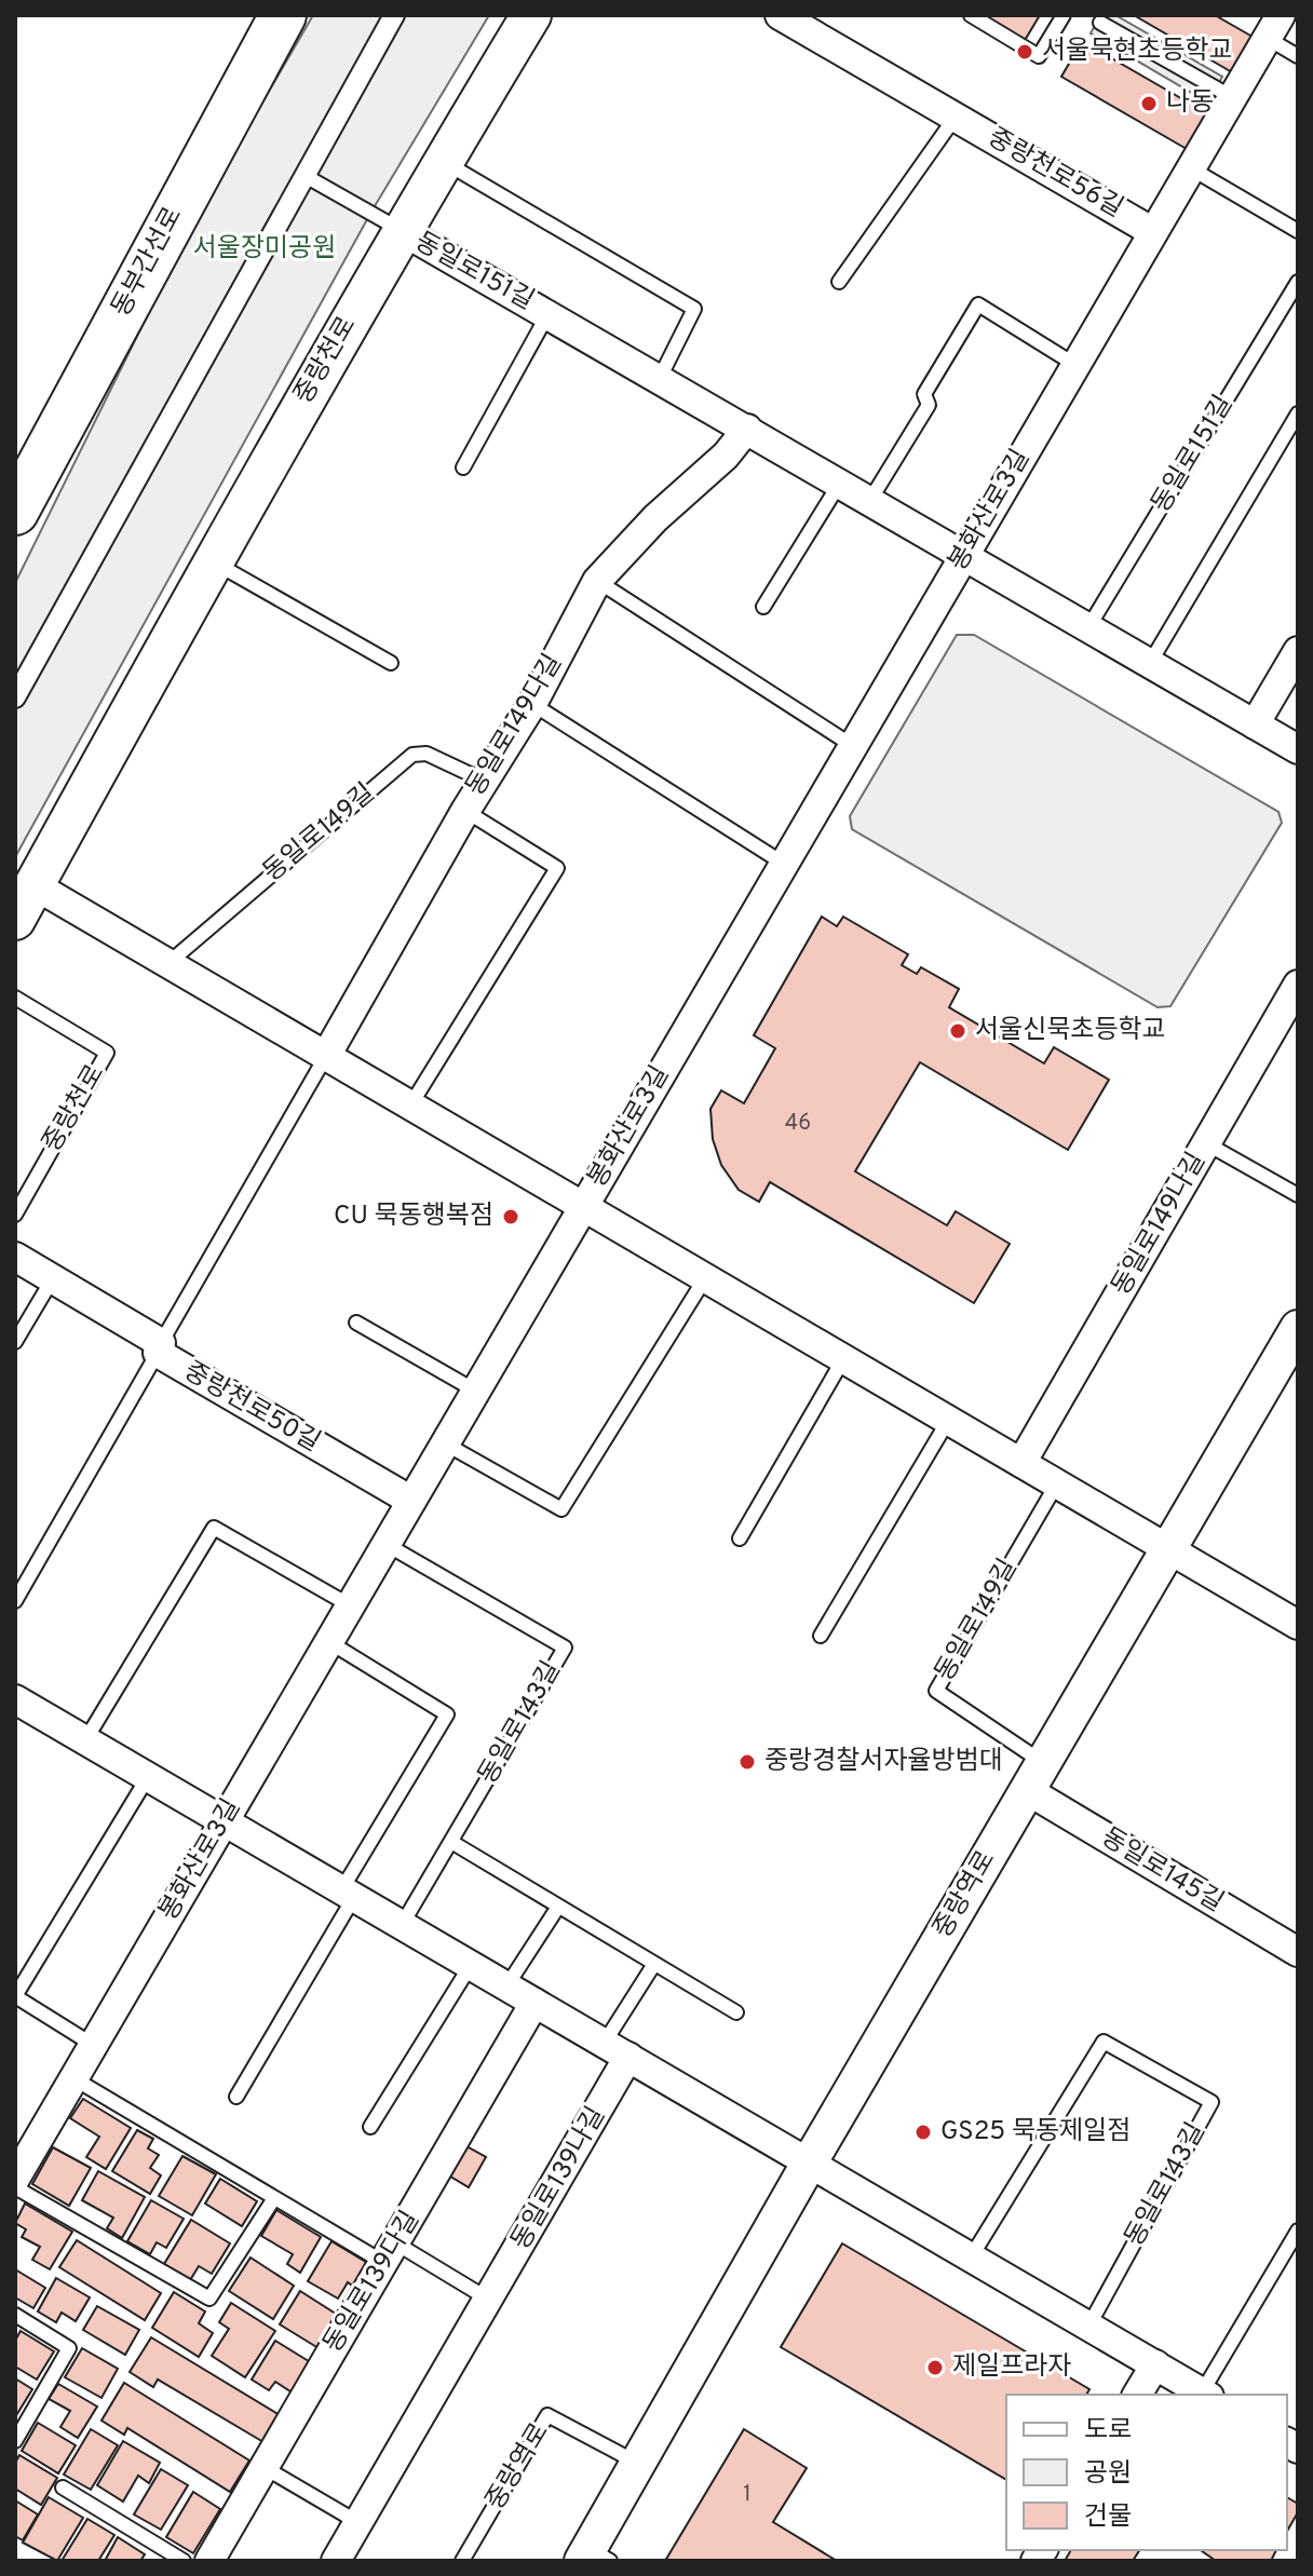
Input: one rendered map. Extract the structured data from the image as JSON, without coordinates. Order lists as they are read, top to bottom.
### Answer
{
  "streets": {
    "highway": ["동부간선로"],
    "main road": ["중랑천로"],
    "street": [
      "중랑천로56길",
      "동일로151길",
      "봉화산로3길",
      "동일로149다길",
      "동일로149나길",
      "중랑천로50길",
      "동일로145길",
      "중랑역로",
      "동일로139나길",
      "동일로139다길"
    ],
    "lane": ["동일로149길", "동일로143길"]
  },
  "crossings": [
    ["중랑천로56길", "봉화산로3길"],
    ["동일로151길", "중랑천로"],
    ["동일로151길", "봉화산로3길"],
    ["동일로151길", "동일로149다길"],
    ["봉화산로3길", "중랑천로50길"],
    ["봉화산로3길", "동일로143길"],
    ["동일로149다길", "동일로149길"],
    ["동일로149길", "동일로145길"],
    ["동일로149길", "중랑역로"],
    ["동일로145길", "중랑역로"]
  ],
  "parks": ["서울장미공원"],
  "places": [
    "서울묵현초등학교",
    "나동",
    "서울신묵초등학교",
    "CU 묵동행복점",
    "중랑경찰서자율방범대",
    "GS25 묵동제일점",
    "제일프라자"
  ],
  "house_numbers": ["46", "1"],
  "legend": ["도로", "공원", "건물"]
}
